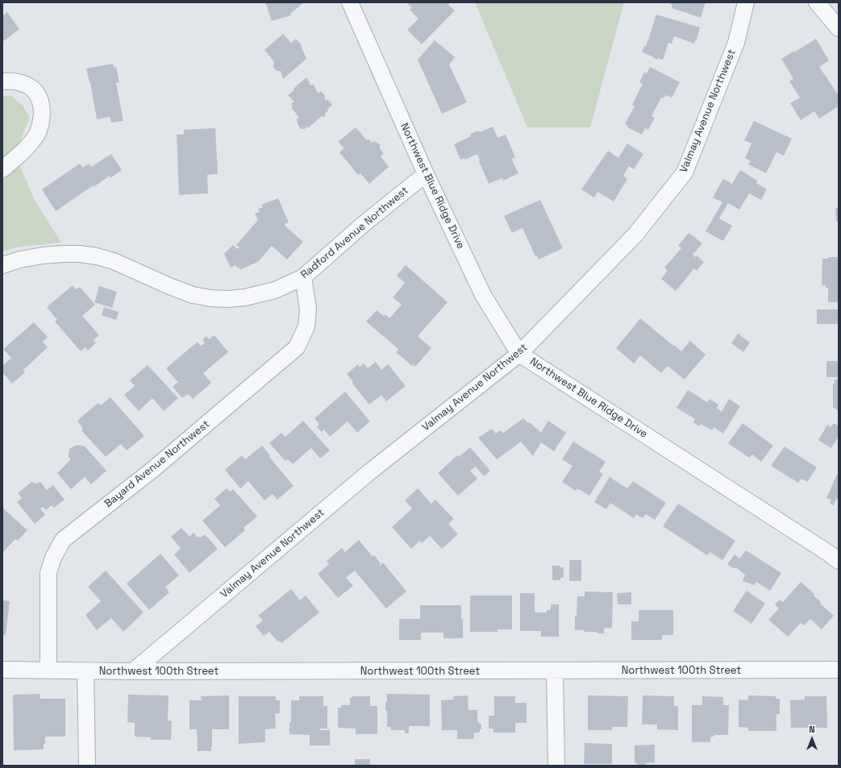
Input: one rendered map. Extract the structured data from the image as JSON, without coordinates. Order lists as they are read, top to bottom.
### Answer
{
  "streets": {
    "street": [
      "Valmay Avenue Northwest",
      "Northwest Blue Ridge Drive",
      "Radford Avenue Northwest",
      "Bayard Avenue Northwest",
      "Northwest 100th Street"
    ]
  },
  "crossings": [
    ["Valmay Avenue Northwest", "Northwest Blue Ridge Drive"],
    ["Valmay Avenue Northwest", "Northwest 100th Street"],
    ["Northwest Blue Ridge Drive", "Radford Avenue Northwest"],
    ["Radford Avenue Northwest", "Bayard Avenue Northwest"],
    ["Bayard Avenue Northwest", "Northwest 100th Street"]
  ],
  "north": "top"
}
